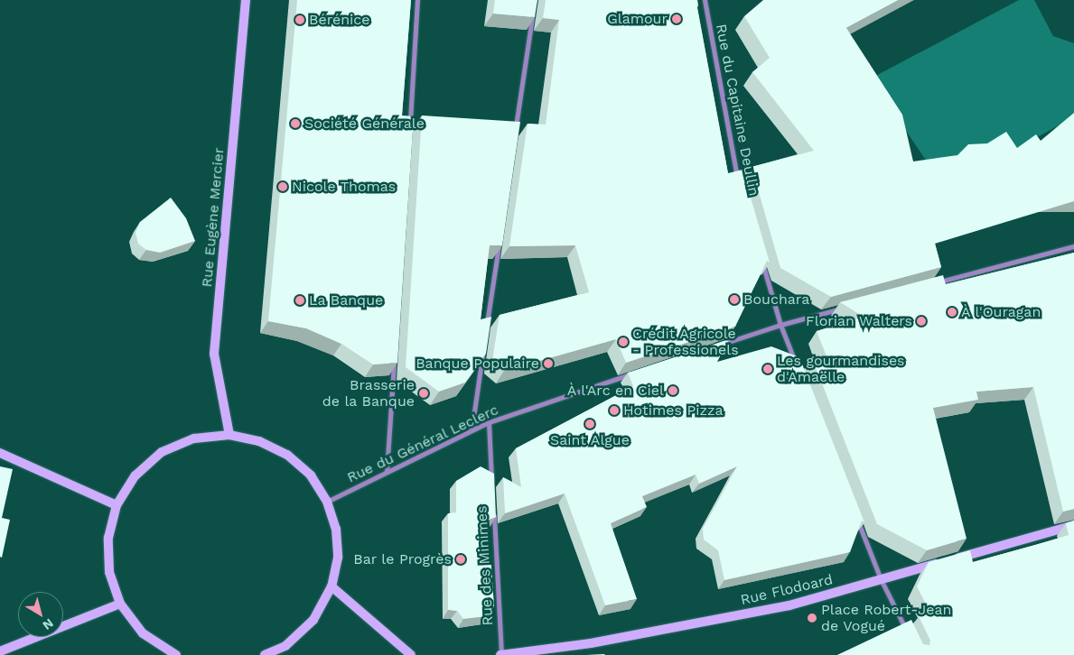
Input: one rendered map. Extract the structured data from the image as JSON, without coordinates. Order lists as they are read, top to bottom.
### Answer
{
  "streets": {
    "main road": ["Rue Eugène Mercier", "Rue Flodoard"],
    "street": ["Rue du Capitaine Deullin", "Rue du Général Leclerc", "Rue des Minimes"]
  },
  "crossings": [
    ["Rue du Général Leclerc", "Rue des Minimes"],
    ["Rue des Minimes", "Rue Flodoard"]
  ],
  "places": [
    "Glamour",
    "Bérénice",
    "Société Générale",
    "Nicole Thomas",
    "Bouchara",
    "La Banque",
    "À l'Ouragan",
    "Florian Walters",
    "Crédit Agricole - Professionels",
    "Banque Populaire",
    "Les gourmandises d'Amaëlle",
    "À l'Arc en Ciel",
    "Brasserie de la Banque",
    "Hotimes Pizza",
    "Saint Algue",
    "Bar le Progrès",
    "Place Robert-Jean de Vogué"
  ],
  "north": "bottom right"
}
